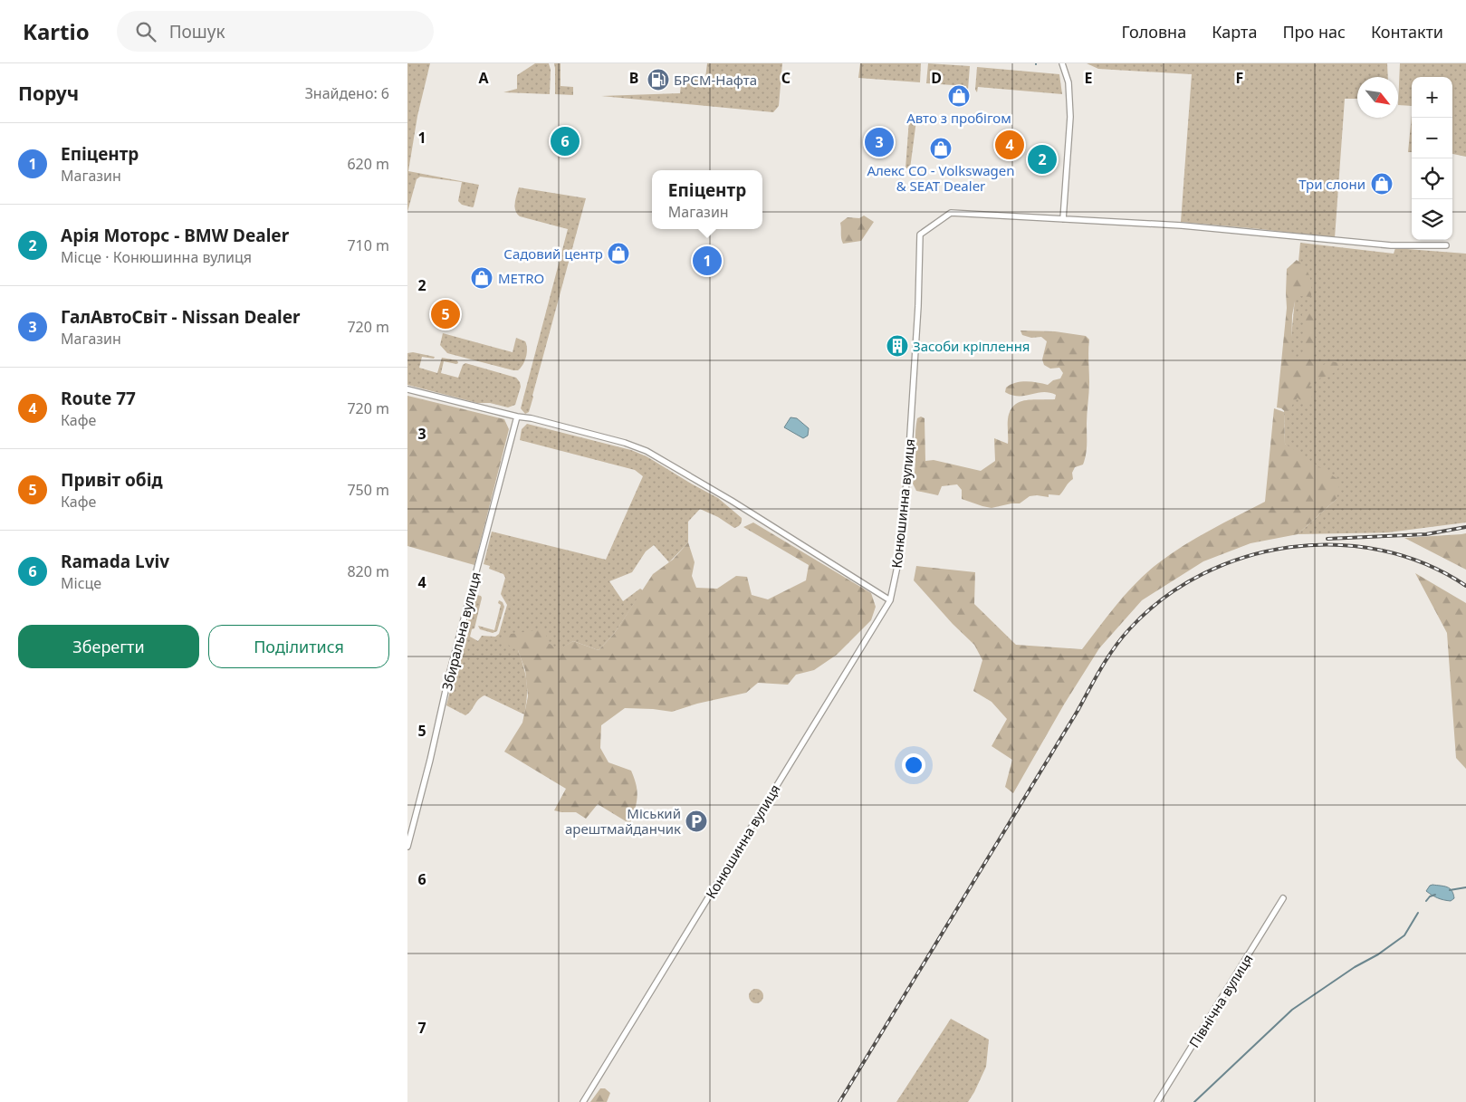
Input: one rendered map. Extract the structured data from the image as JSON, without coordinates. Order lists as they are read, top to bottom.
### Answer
{
  "streets": {
    "street": ["Конюшинна вулиця", "Збиральна вулиця", "Північна вулиця"]
  },
  "places": {
    "fuel station": ["БРСМ-Нафта"],
    "shop": [
      "Авто з пробігом",
      "Алекс CO - Volkswagen & SEAT Dealer",
      "Три слони",
      "Садовий центр",
      "METRO"
    ],
    "building": ["Засоби кріплення"],
    "parking": ["Міський арештмайданчик"]
  },
  "north": "bottom right",
  "page": {
    "header": "Kartio",
    "search": "Пошук",
    "nav": [
      "Головна",
      "Карта",
      "Про нас",
      "Контакти"
    ],
    "heading": ["Поруч", "Знайдено: 6"],
    "map_buttons": ["+", "−"],
    "list": [
      {
        "mark": "1",
        "name": "Епіцентр",
        "note": "Магазин",
        "value": "620 m"
      },
      {
        "mark": "2",
        "name": "Арія Моторс - BMW Dealer",
        "note": "Місце · Конюшинна вулиця",
        "value": "710 m"
      },
      {
        "mark": "3",
        "name": "ГалАвтоСвіт - Nissan Dealer",
        "note": "Магазин",
        "value": "720 m"
      },
      {
        "mark": "4",
        "name": "Route 77",
        "note": "Кафе",
        "value": "720 m"
      },
      {
        "mark": "5",
        "name": "Привіт обід",
        "note": "Кафе",
        "value": "750 m"
      },
      {
        "mark": "6",
        "name": "Ramada Lviv",
        "note": "Місце",
        "value": "820 m"
      }
    ],
    "pins": [
      "6",
      "3",
      "4",
      "2",
      "1",
      "5"
    ],
    "popup": ["Епіцентр", "Магазин"],
    "buttons": ["Зберегти", "Поділитися"]
  },
  "grid": {
    "columns": [
      "A",
      "B",
      "C",
      "D",
      "E",
      "F"
    ],
    "rows": [
      "1",
      "2",
      "3",
      "4",
      "5",
      "6",
      "7"
    ]
  }
}
